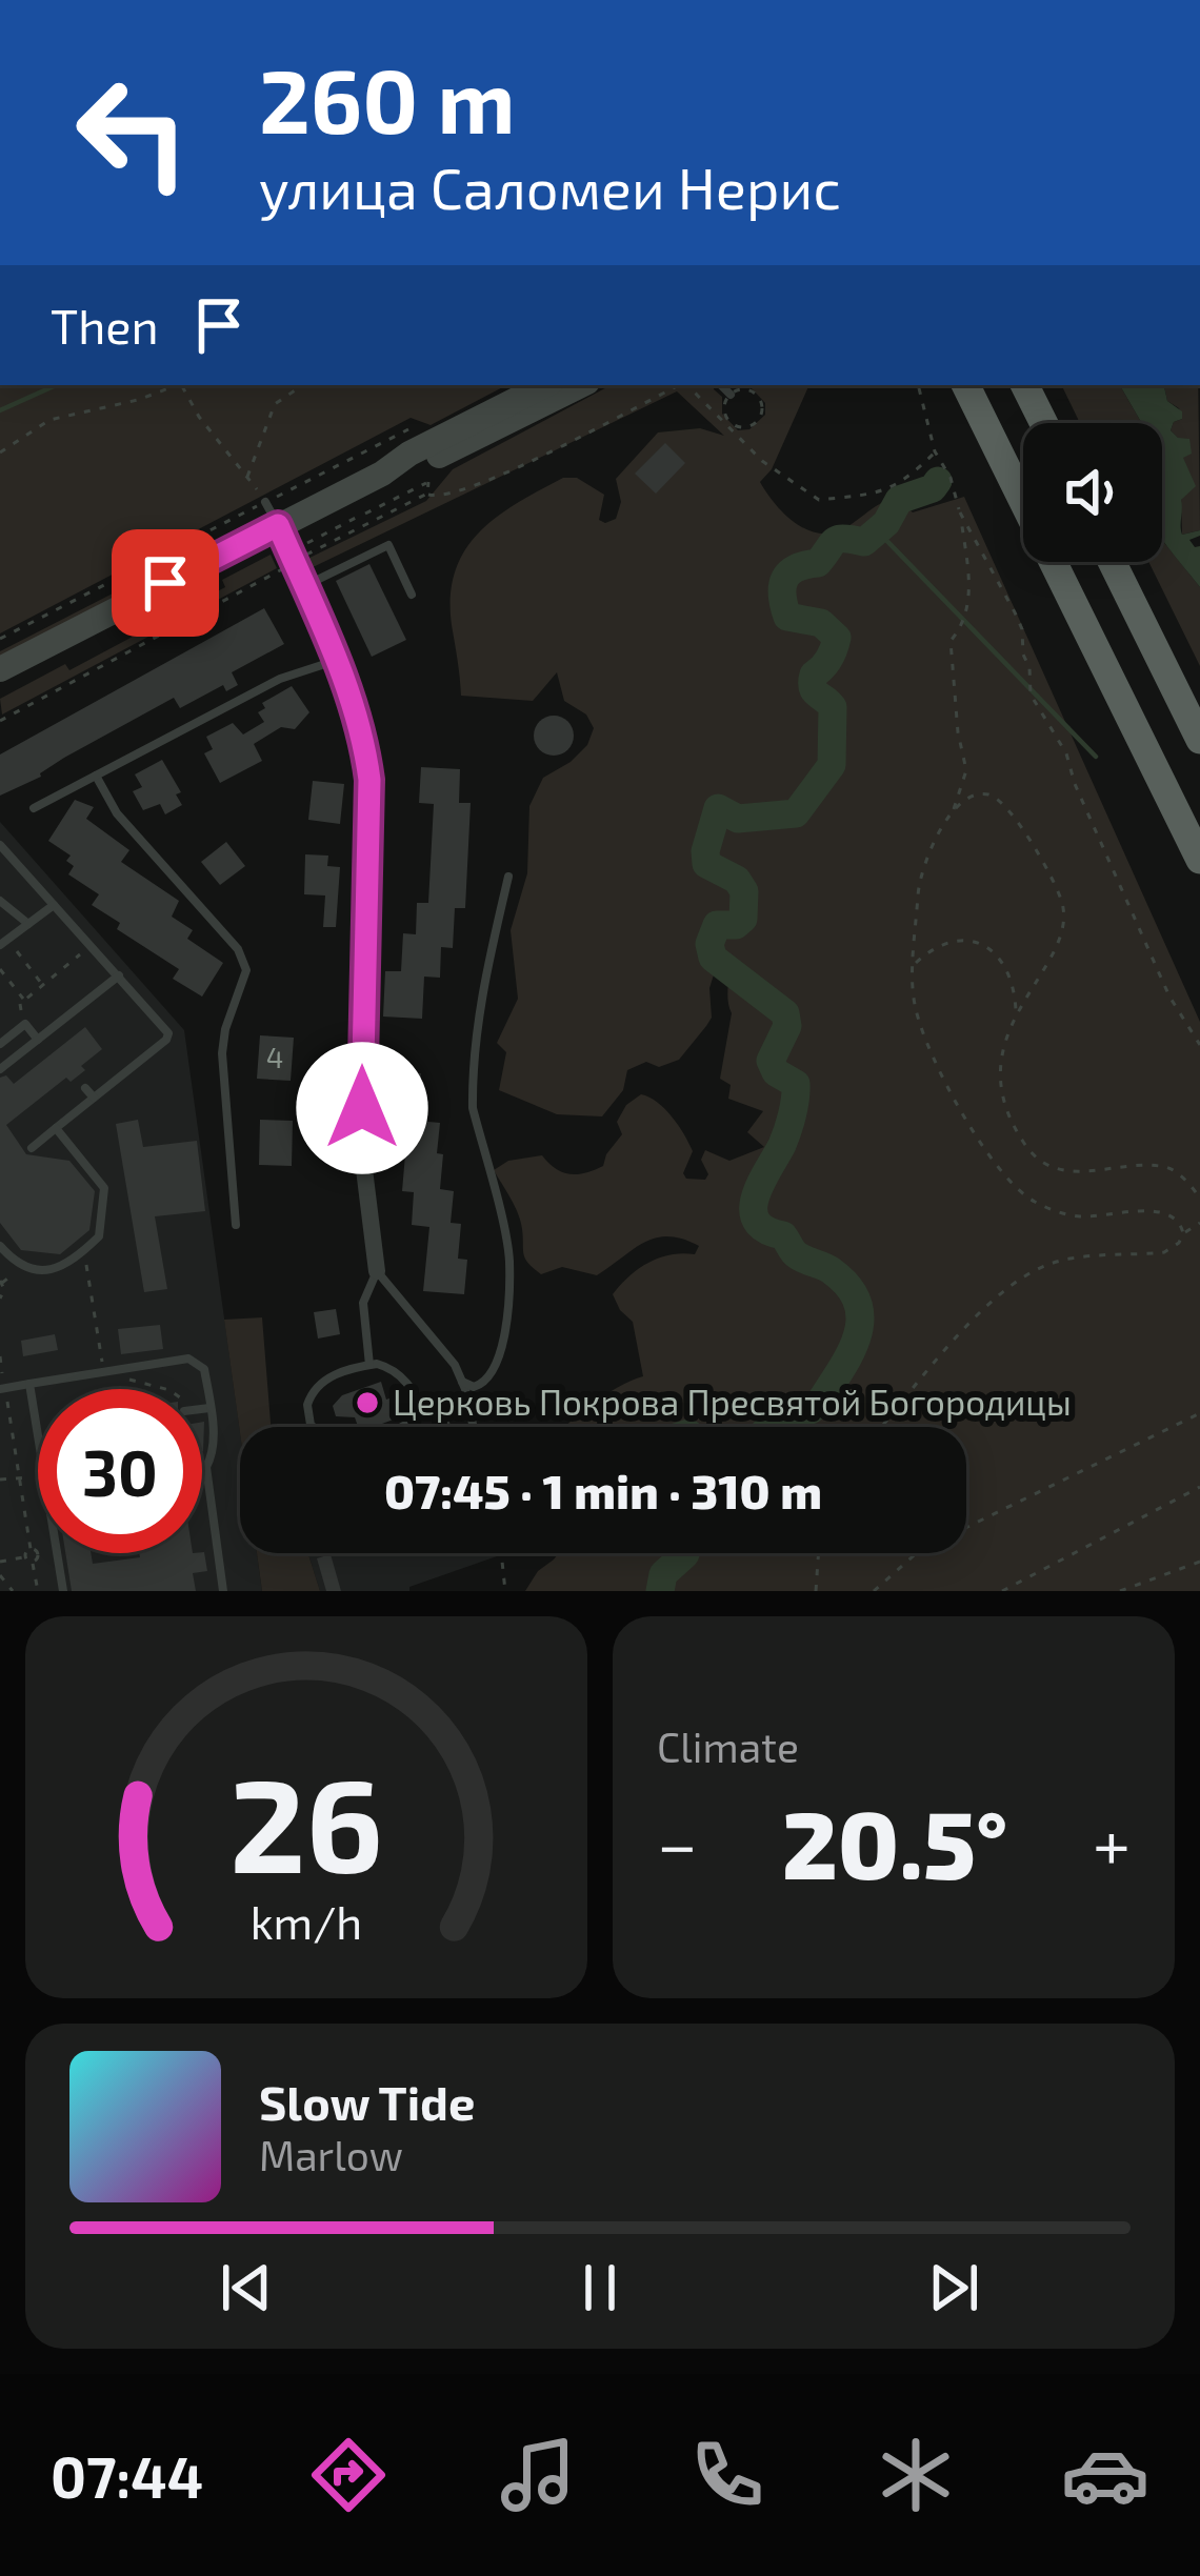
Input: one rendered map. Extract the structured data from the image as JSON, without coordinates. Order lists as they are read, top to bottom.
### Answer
{
  "places": ["Церковь Покрова Пресвятой Богородицы"],
  "house_numbers": ["4"],
  "page": {
    "turn": ["260 m", "улица Саломеи Нерис"],
    "then": "Then",
    "limit": "30",
    "trip": "07:45 · 1 min · 310 m",
    "tile": "Climate",
    "heat": ["−", "20.5°", "+"],
    "song": ["Slow Tide", "Marlow"],
    "tabs": "07:44",
    "gauge": ["26", "km/h"]
  }
}
